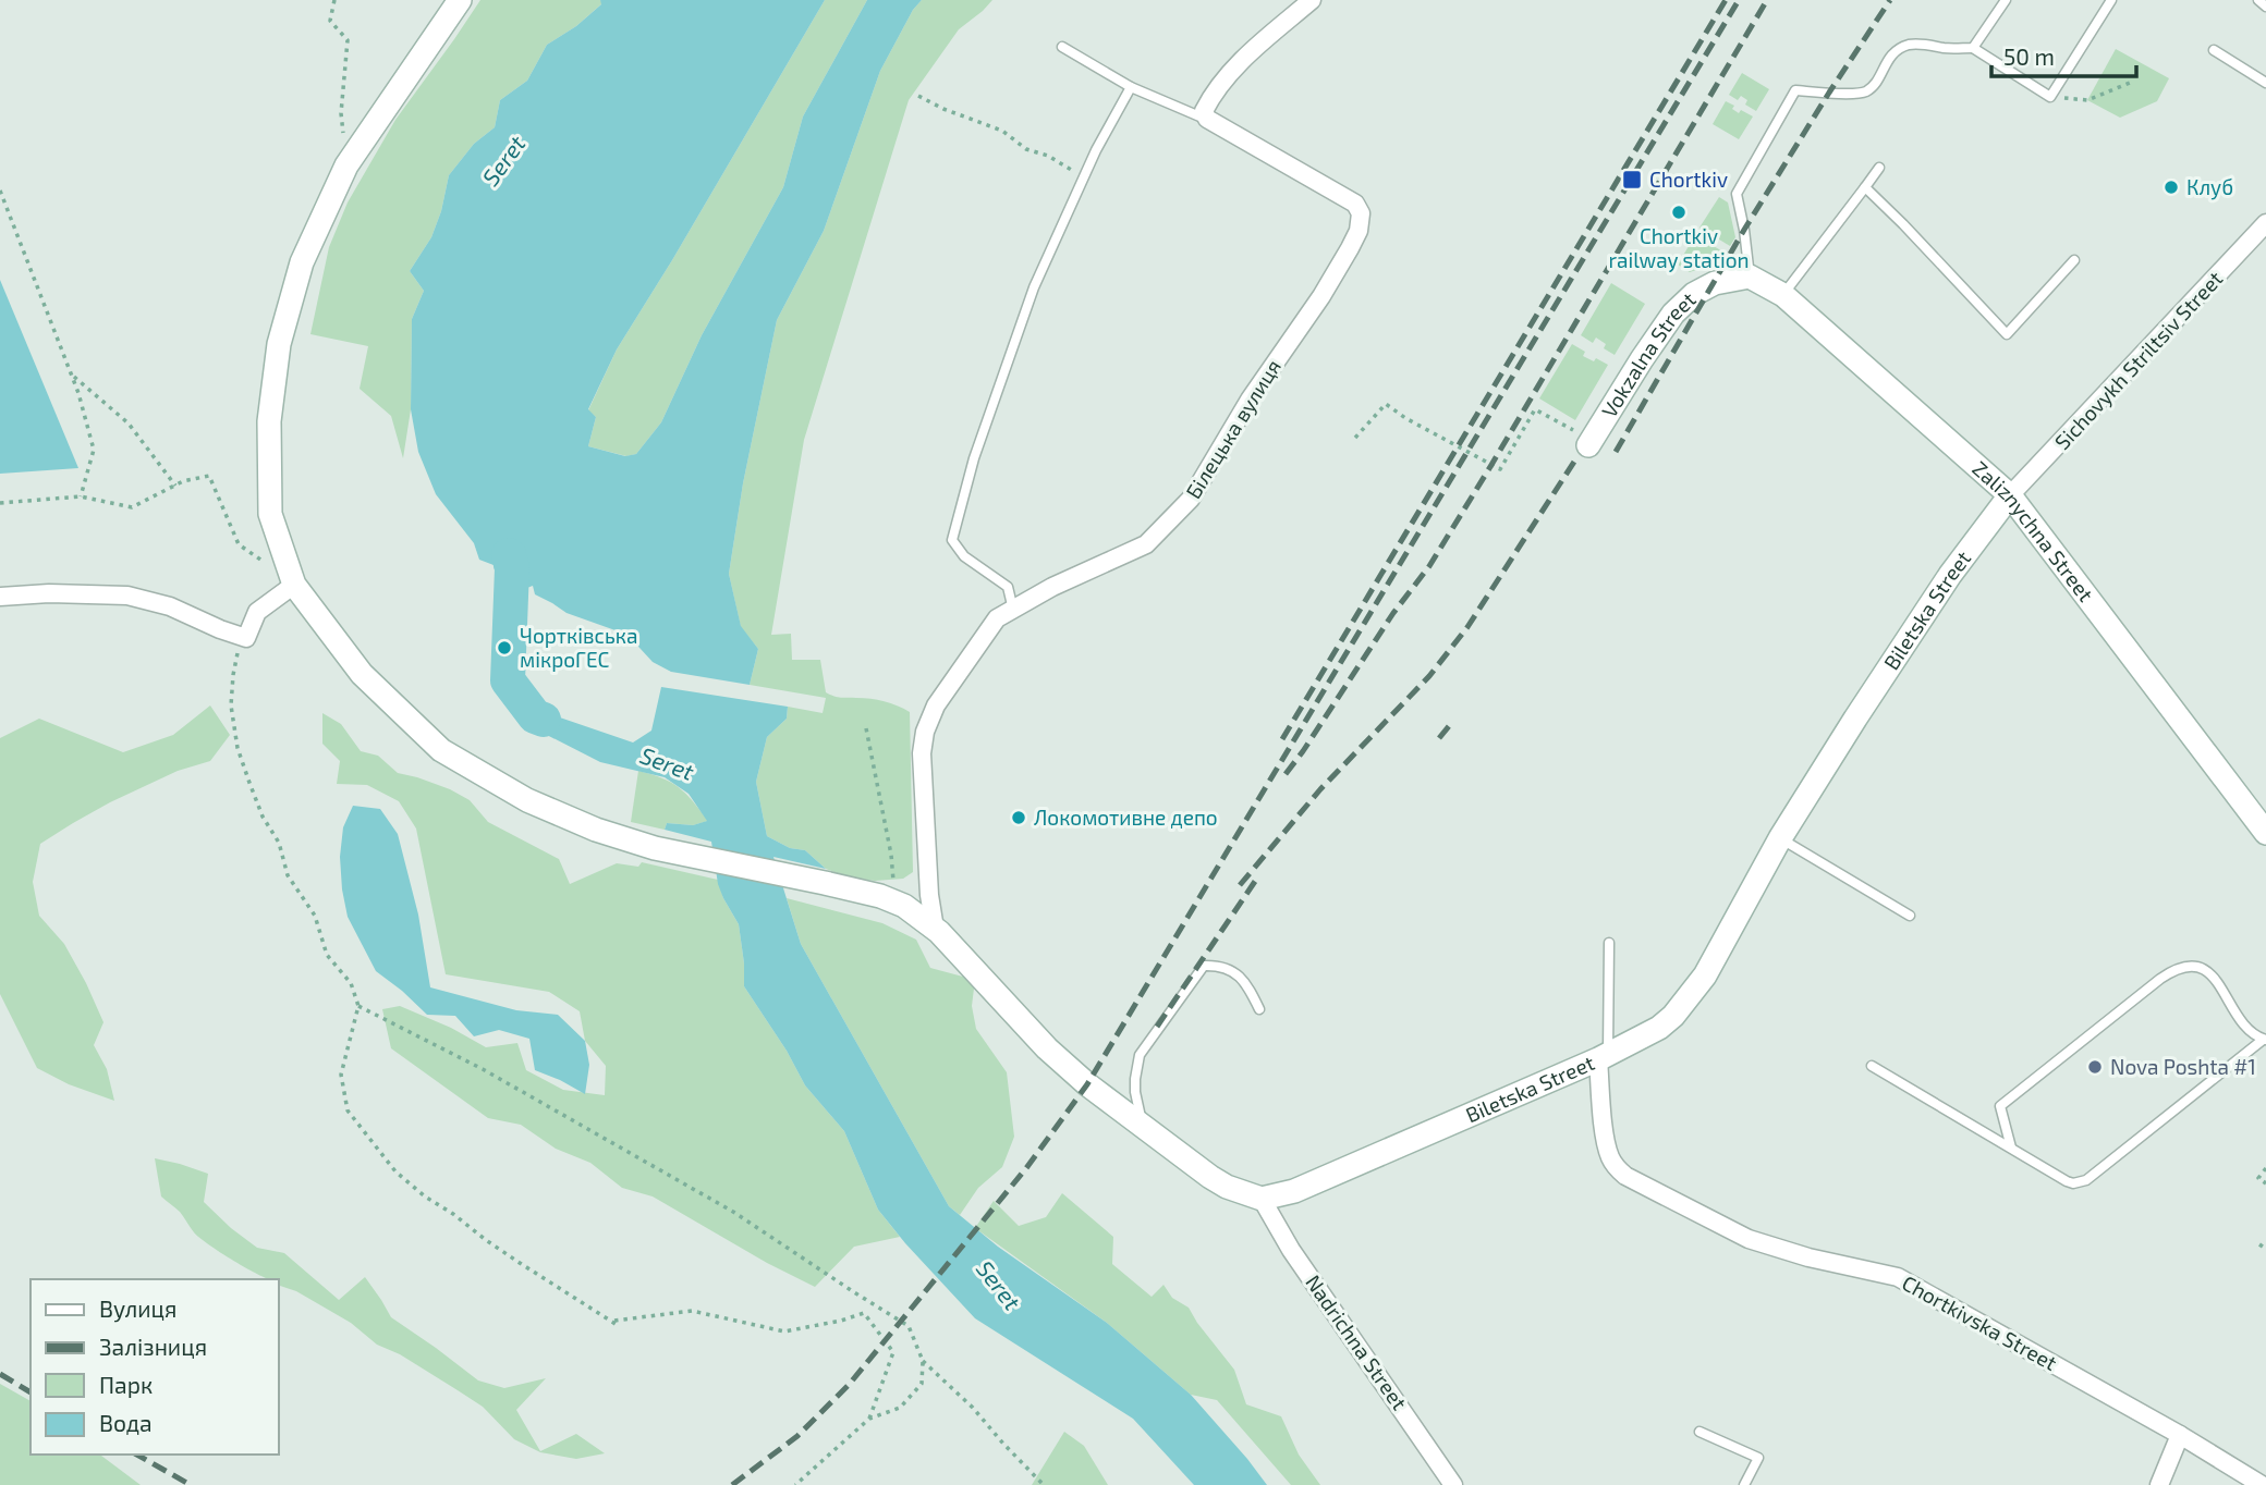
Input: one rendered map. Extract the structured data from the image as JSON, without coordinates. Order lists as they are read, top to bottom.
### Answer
{
  "streets": {
    "street": [
      "Vokzalna Street",
      "Sichovykh Striltsiv Street",
      "Білецька вулиця",
      "Zaliznychna Street",
      "Biletska Street",
      "Chortkivska Street",
      "Nadrichna Street"
    ]
  },
  "crossings": [
    ["Vokzalna Street", "Zaliznychna Street"],
    ["Sichovykh Striltsiv Street", "Zaliznychna Street"],
    ["Sichovykh Striltsiv Street", "Biletska Street"],
    ["Zaliznychna Street", "Biletska Street"],
    ["Biletska Street", "Chortkivska Street"],
    ["Biletska Street", "Nadrichna Street"]
  ],
  "water": ["Seret"],
  "places": {
    "transit": ["Chortkiv"],
    "other": [
      "Клуб",
      "Chortkiv railway station",
      "Чортківська мікроГЕС",
      "Локомотивне депо",
      "Nova Poshta #1"
    ]
  },
  "legend": [
    "Вулиця",
    "Залізниця",
    "Парк",
    "Вода"
  ],
  "scale_bar": "50 m"
}
